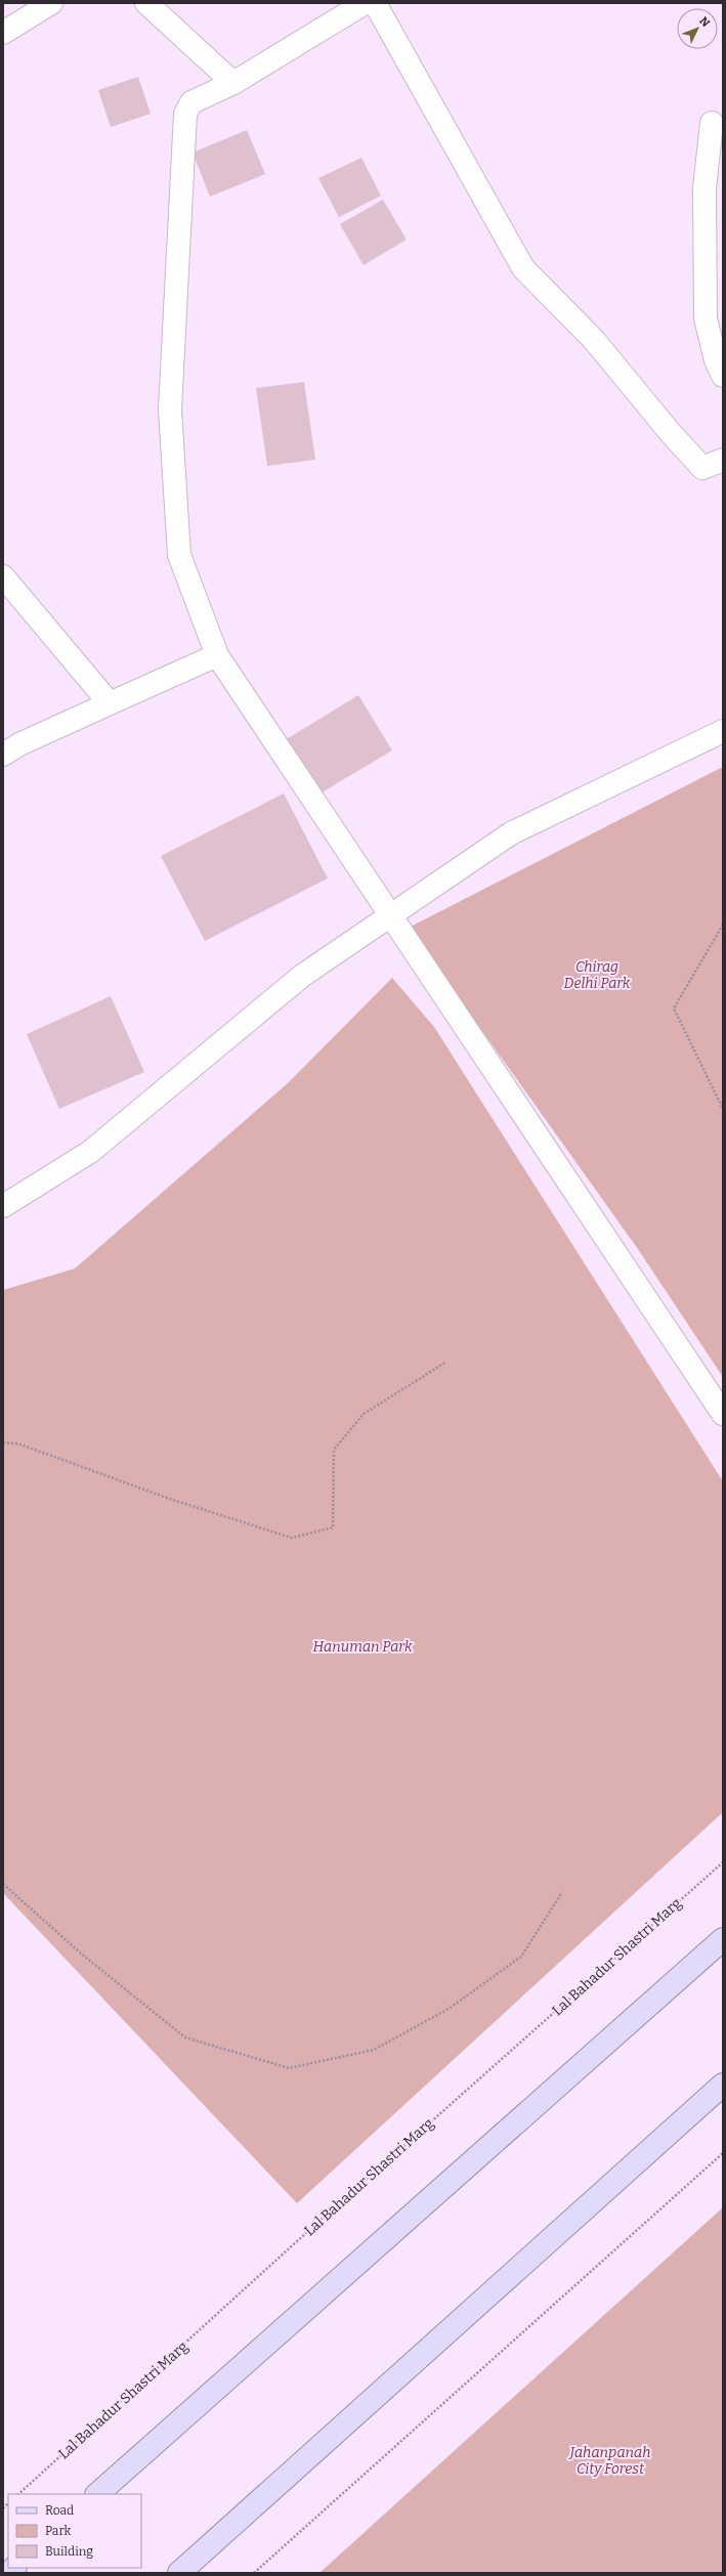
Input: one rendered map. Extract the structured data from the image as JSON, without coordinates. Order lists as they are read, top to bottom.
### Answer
{
  "streets": {
    "path": ["Lal Bahadur Shastri Marg"]
  },
  "parks": ["Chirag Delhi Park", "Hanuman Park", "Jahanpanah City Forest"],
  "legend": ["Road", "Park", "Building"],
  "north": "top right"
}
